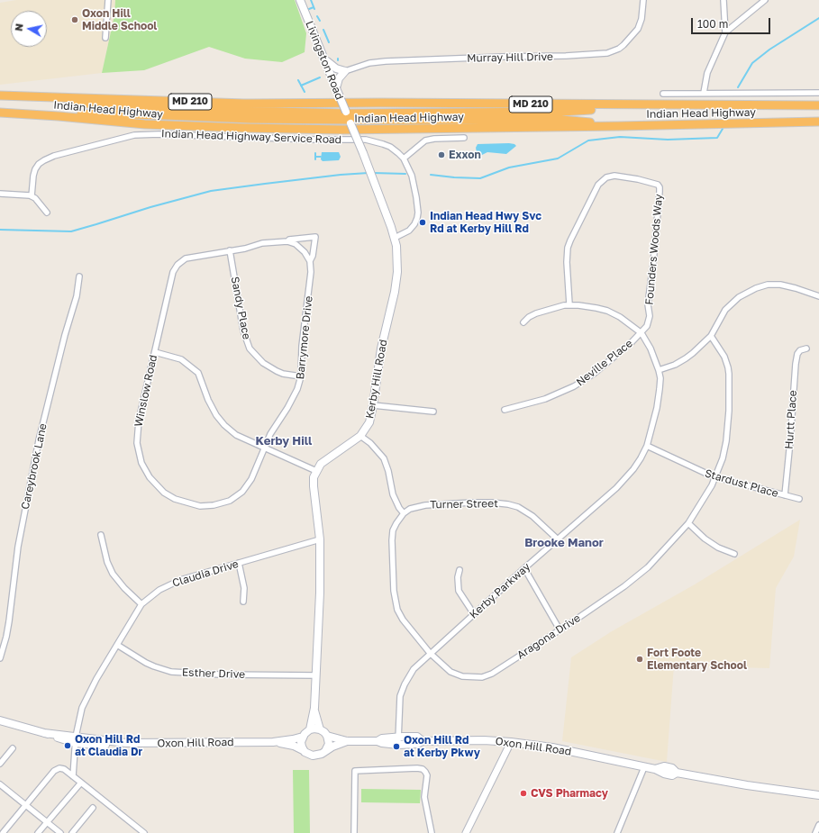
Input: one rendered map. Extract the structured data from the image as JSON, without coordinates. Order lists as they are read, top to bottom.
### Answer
{
  "streets": {
    "highway": ["MD 210", "Indian Head Highway"],
    "main road": ["Livingston Road", "Kerby Hill Road", "Oxon Hill Road"],
    "street": [
      "Murray Hill Drive",
      "Indian Head Highway Service Road",
      "Founders Woods Way",
      "Sandy Place",
      "Barrymore Drive",
      "Neville Place",
      "Winslow Road",
      "Hurtt Place",
      "Careybrook Lane",
      "Stardust Place",
      "Turner Street",
      "Claudia Drive",
      "Kerby Parkway",
      "Aragona Drive",
      "Esther Drive"
    ]
  },
  "crossings": [
    ["Livingston Road", "Kerby Hill Road"],
    ["Indian Head Highway Service Road", "Kerby Hill Road"],
    ["Founders Woods Way", "Neville Place"],
    ["Founders Woods Way", "Kerby Parkway"],
    ["Sandy Place", "Barrymore Drive"],
    ["Sandy Place", "Winslow Road"],
    ["Barrymore Drive", "Winslow Road"],
    ["Neville Place", "Kerby Parkway"],
    ["Hurtt Place", "Stardust Place"],
    ["Stardust Place", "Kerby Parkway"],
    ["Stardust Place", "Aragona Drive"],
    ["Turner Street", "Kerby Parkway"],
    ["Turner Street", "Aragona Drive"],
    ["Claudia Drive", "Esther Drive"],
    ["Claudia Drive", "Oxon Hill Road"],
    ["Kerby Parkway", "Aragona Drive"],
    ["Kerby Parkway", "Oxon Hill Road"]
  ],
  "districts": ["Kerby Hill", "Brooke Manor"],
  "places": [
    "Oxon Hill Middle School",
    "Exxon",
    "Indian Head Hwy Svc Rd at Kerby Hill Rd",
    "Fort Foote Elementary School",
    "Oxon Hill Rd at Claudia Dr",
    "Oxon Hill Rd at Kerby Pkwy",
    "CVS Pharmacy"
  ],
  "scale_bar": "100 m",
  "north": "left"
}
